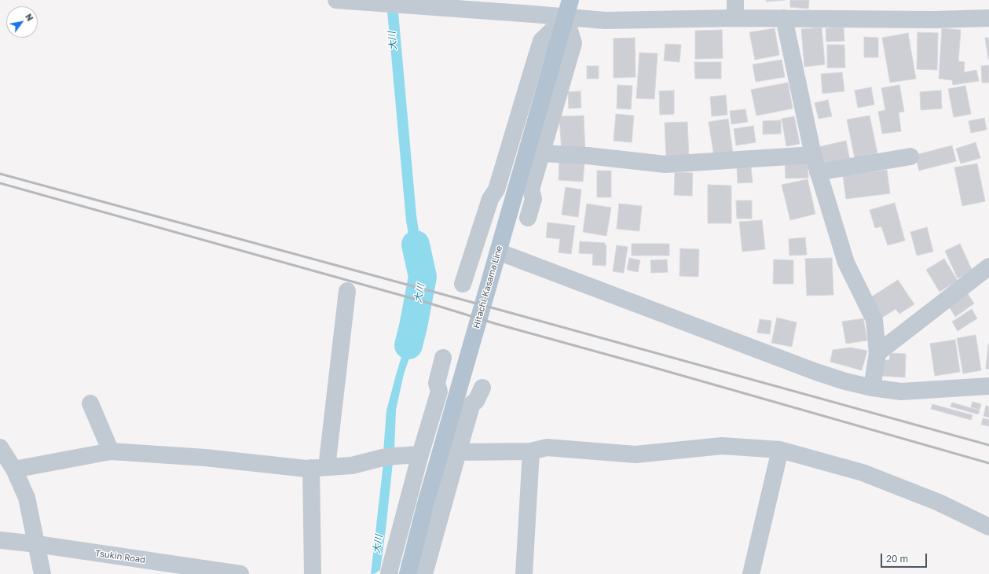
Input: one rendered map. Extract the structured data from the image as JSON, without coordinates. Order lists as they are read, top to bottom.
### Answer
{
  "streets": {
    "main road": ["Hitachi-Kasama Line"],
    "street": ["Tsukin Road"]
  },
  "water": ["大川"],
  "scale_bar": "20 m",
  "north": "top right"
}
